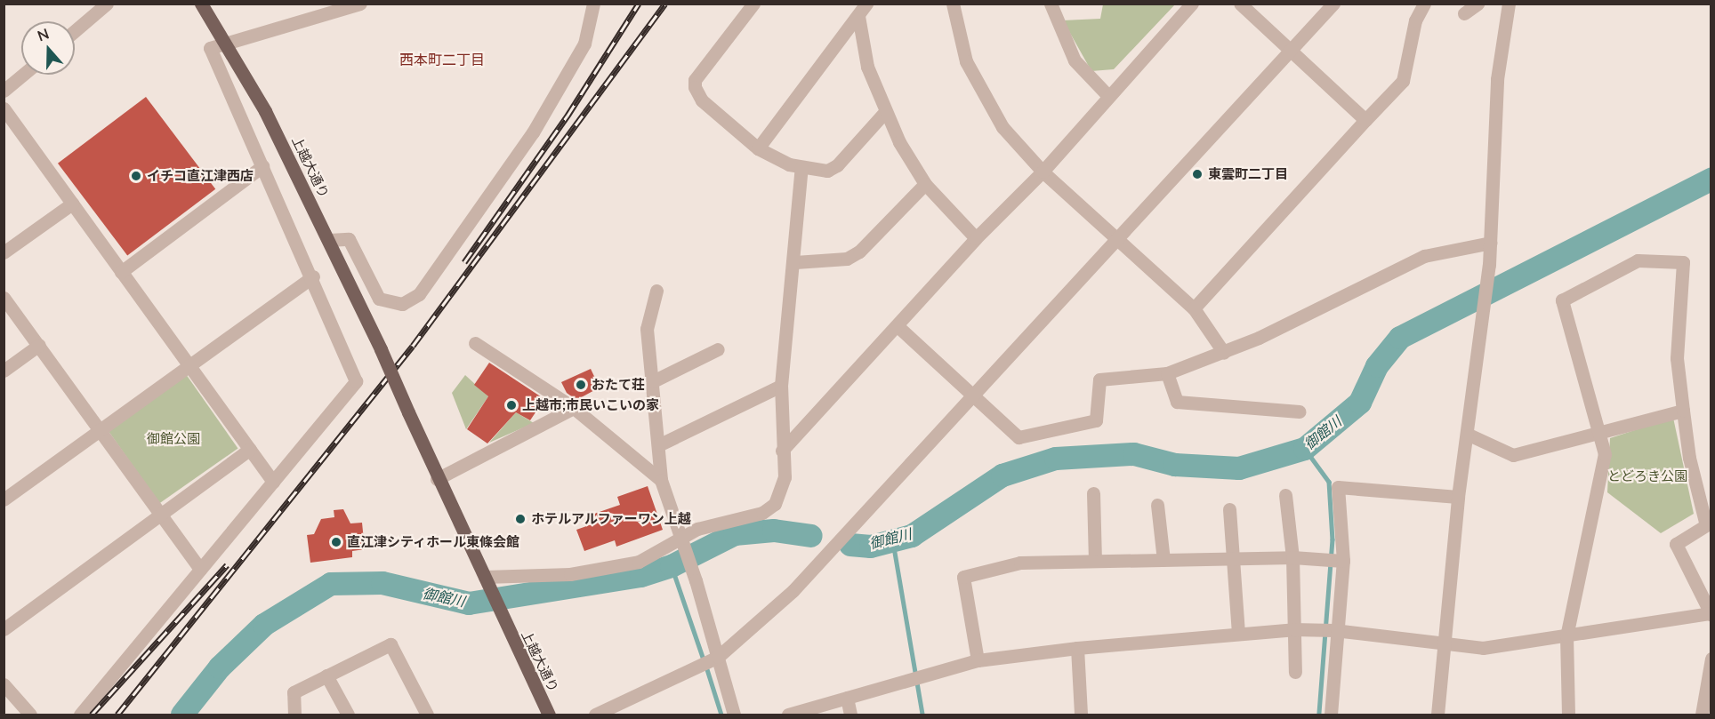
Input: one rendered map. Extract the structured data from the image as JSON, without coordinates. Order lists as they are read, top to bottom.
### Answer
{
  "streets": {
    "main road": ["上越大通り"]
  },
  "districts": ["西本町二丁目"],
  "water": ["御館川"],
  "parks": ["御館公園", "とどろき公園"],
  "places": [
    "東雲町二丁目",
    "イチコ直江津西店",
    "おたて荘",
    "上越市;市民いこいの家",
    "ホテルアルファーワン上越",
    "直江津シティホール東條会館"
  ],
  "north": "top"
}
